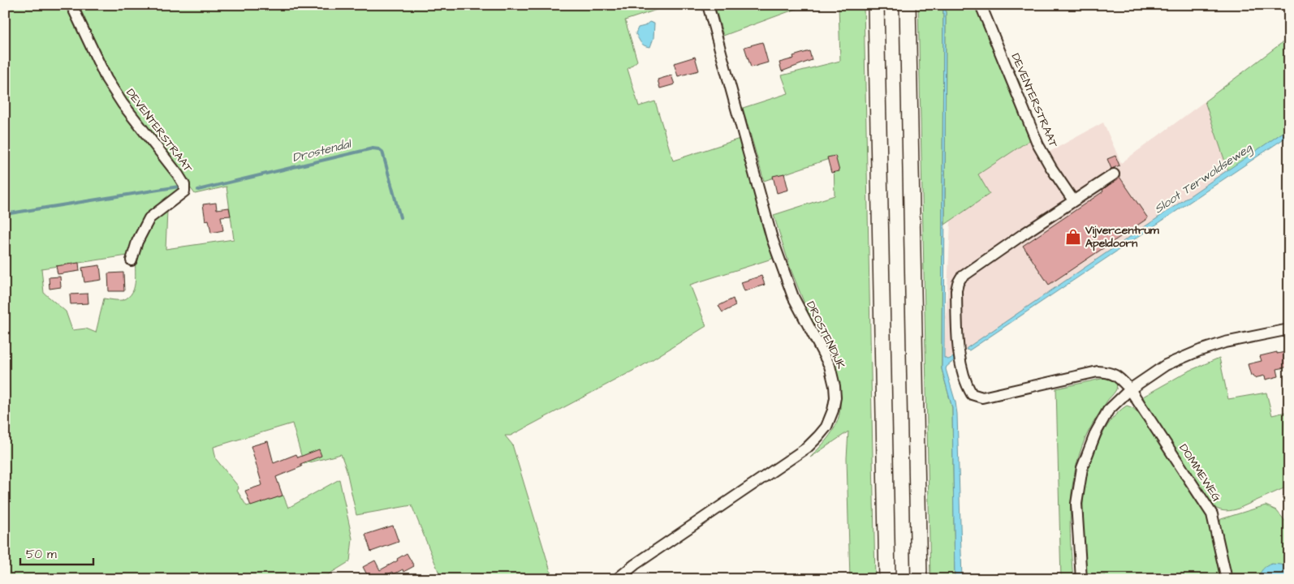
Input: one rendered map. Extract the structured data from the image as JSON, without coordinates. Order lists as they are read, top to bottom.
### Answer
{
  "streets": {
    "street": ["DEVENTERSTRAAT", "DROSTENDIJK", "DOMMEWEG"]
  },
  "crossings": [
    ["DEVENTERSTRAAT", "DOMMEWEG"]
  ],
  "water": ["Drostendal", "Sloot Terwoldseweg"],
  "places": {
    "shop": ["Vijvercentrum Apeldoorn"]
  },
  "scale_bar": "50 m"
}
